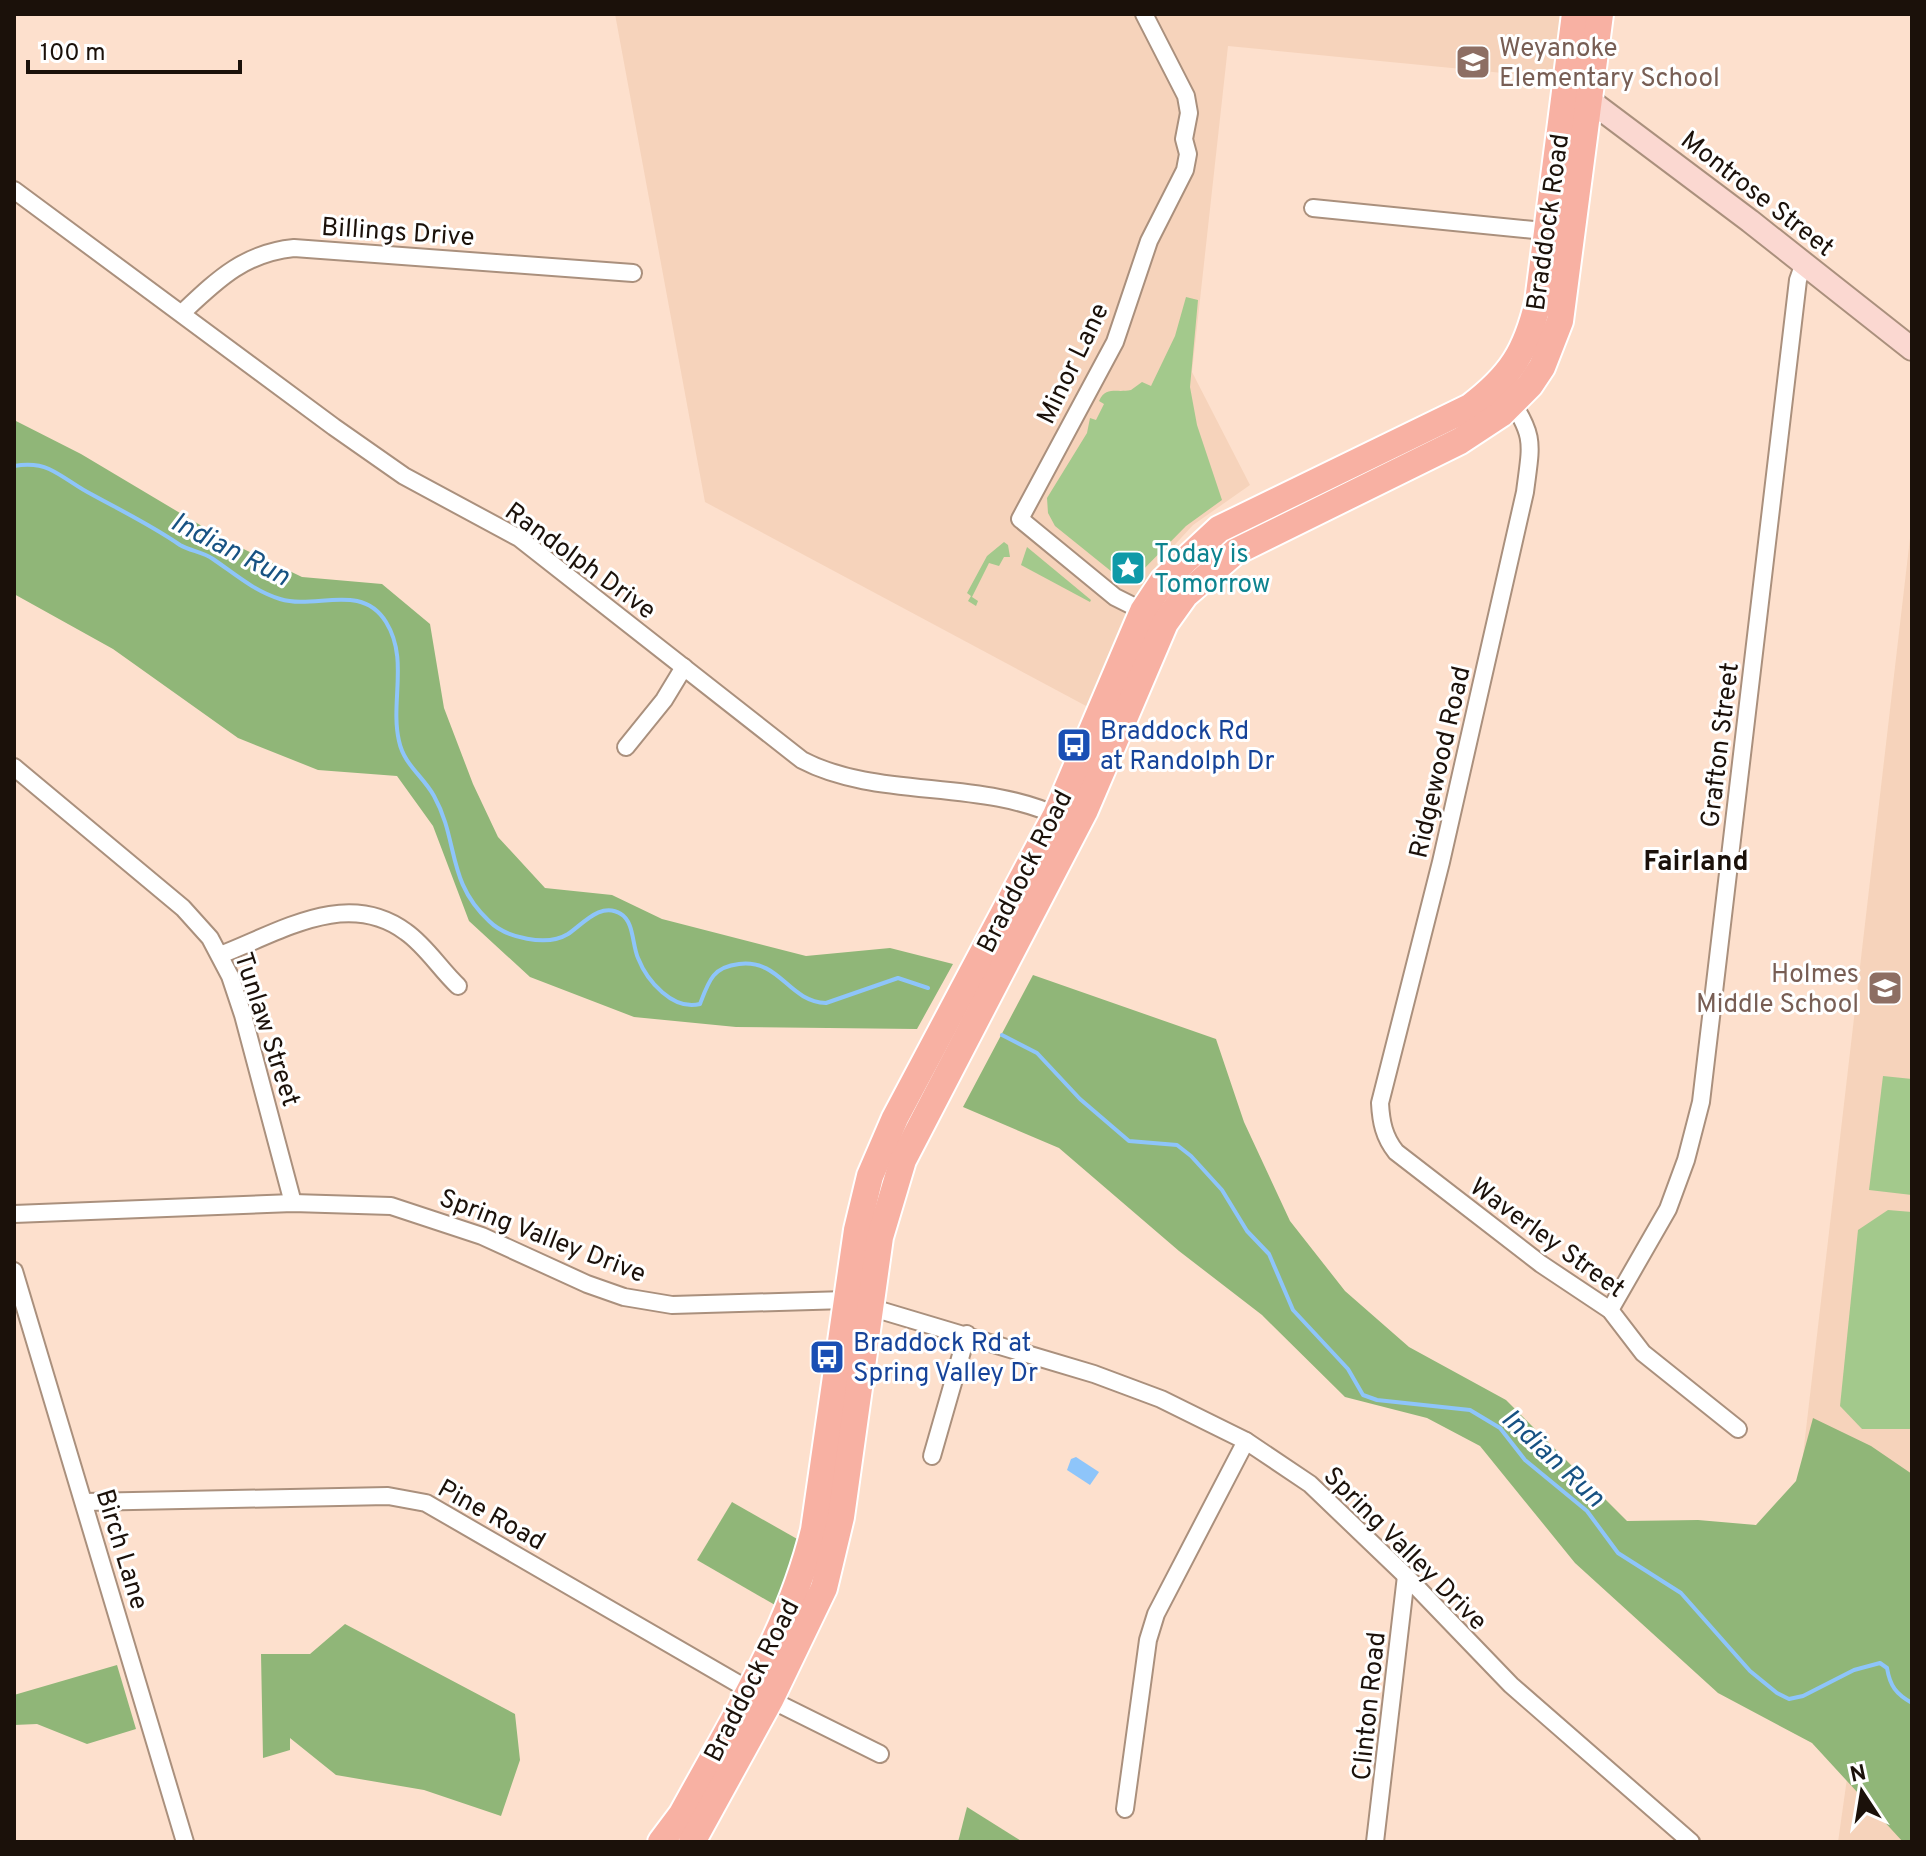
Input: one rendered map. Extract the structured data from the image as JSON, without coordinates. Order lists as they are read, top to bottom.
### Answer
{
  "streets": {
    "main road": ["Braddock Road"],
    "street": [
      "Montrose Street",
      "Billings Drive",
      "Minor Lane",
      "Randolph Drive",
      "Grafton Street",
      "Ridgewood Road",
      "Tunlaw Street",
      "Spring Valley Drive",
      "Waverley Street",
      "Pine Road",
      "Birch Lane",
      "Clinton Road"
    ]
  },
  "crossings": [
    ["Montrose Street", "Braddock Road"],
    ["Montrose Street", "Grafton Street"],
    ["Braddock Road", "Minor Lane"],
    ["Braddock Road", "Randolph Drive"],
    ["Braddock Road", "Ridgewood Road"],
    ["Braddock Road", "Spring Valley Drive"],
    ["Braddock Road", "Pine Road"],
    ["Billings Drive", "Randolph Drive"],
    ["Grafton Street", "Waverley Street"],
    ["Ridgewood Road", "Waverley Street"],
    ["Tunlaw Street", "Spring Valley Drive"],
    ["Spring Valley Drive", "Clinton Road"],
    ["Pine Road", "Birch Lane"]
  ],
  "districts": ["Fairland"],
  "water": ["Indian Run"],
  "places": {
    "school or university": ["Weyanoke Elementary School", "Holmes Middle School"],
    "place": ["Today is Tomorrow"],
    "bus stop": ["Braddock Rd at Randolph Dr", "Braddock Rd at Spring Valley Dr"]
  },
  "scale_bar": "100 m",
  "north": "top"
}
